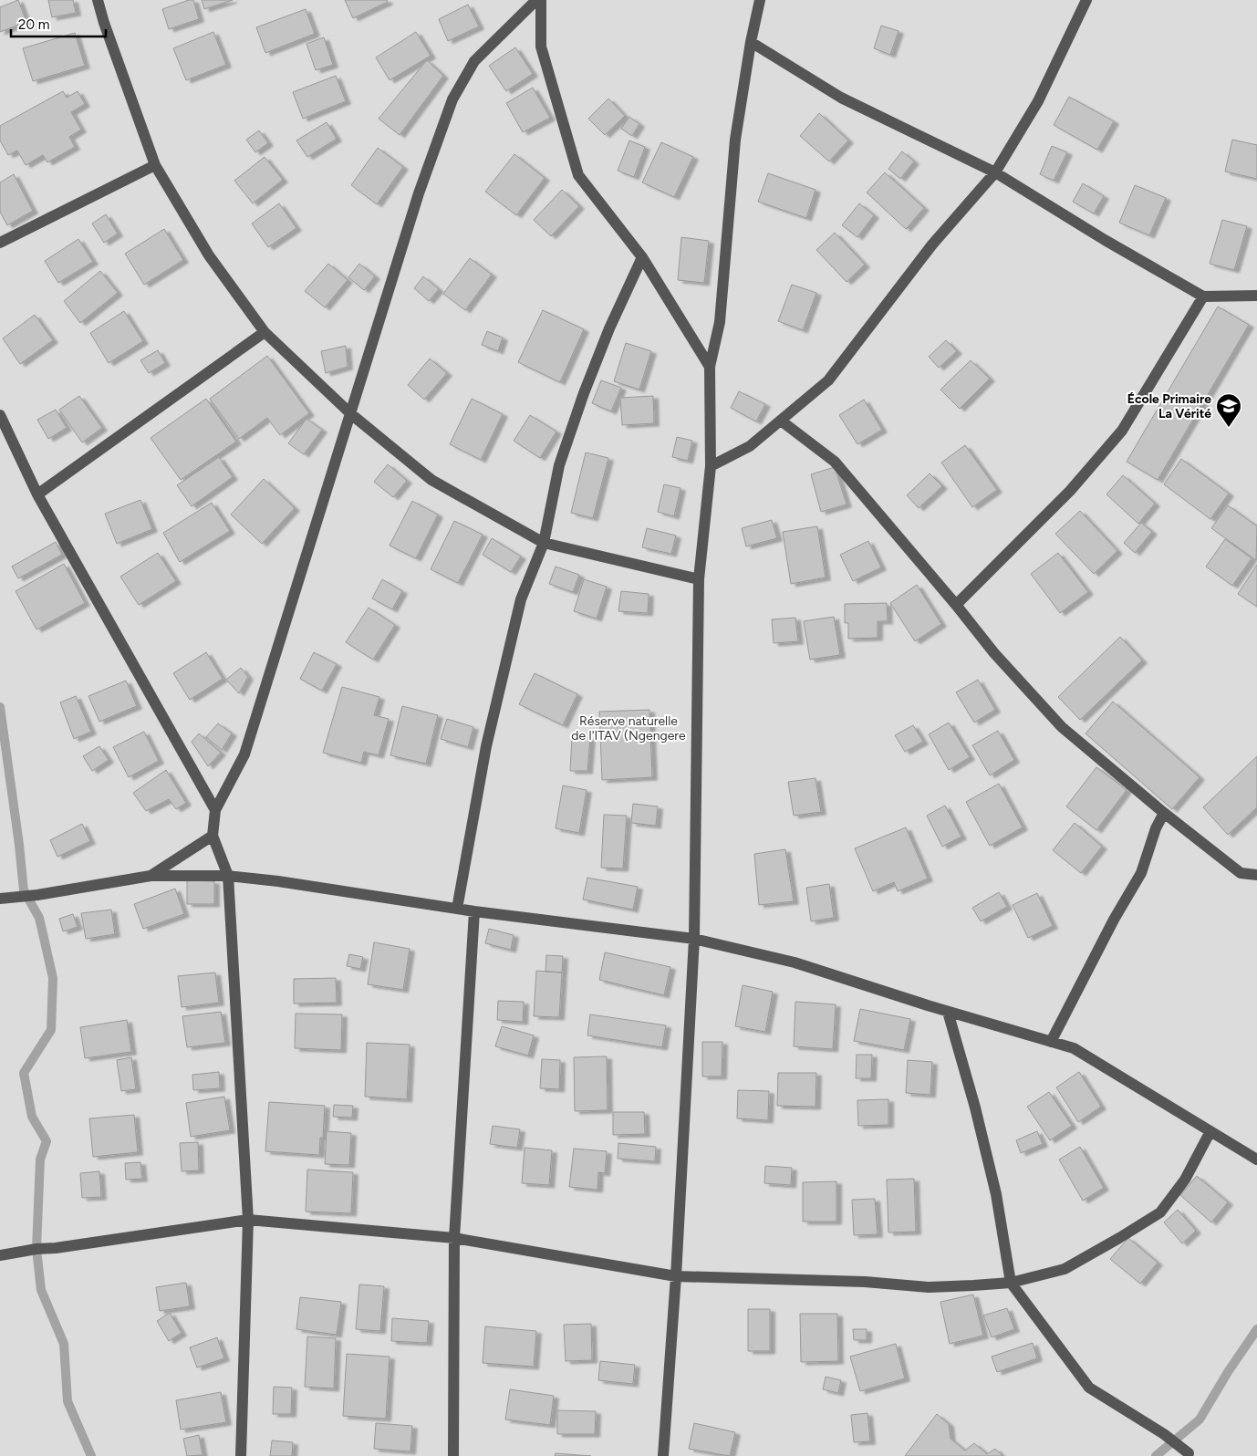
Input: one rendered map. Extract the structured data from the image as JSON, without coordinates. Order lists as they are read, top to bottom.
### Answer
{
  "parks": ["Réserve naturelle de l'ITAV (Ngengere"],
  "places": {
    "school or university": ["École Primaire La Vérité"]
  },
  "scale_bar": "20 m"
}
